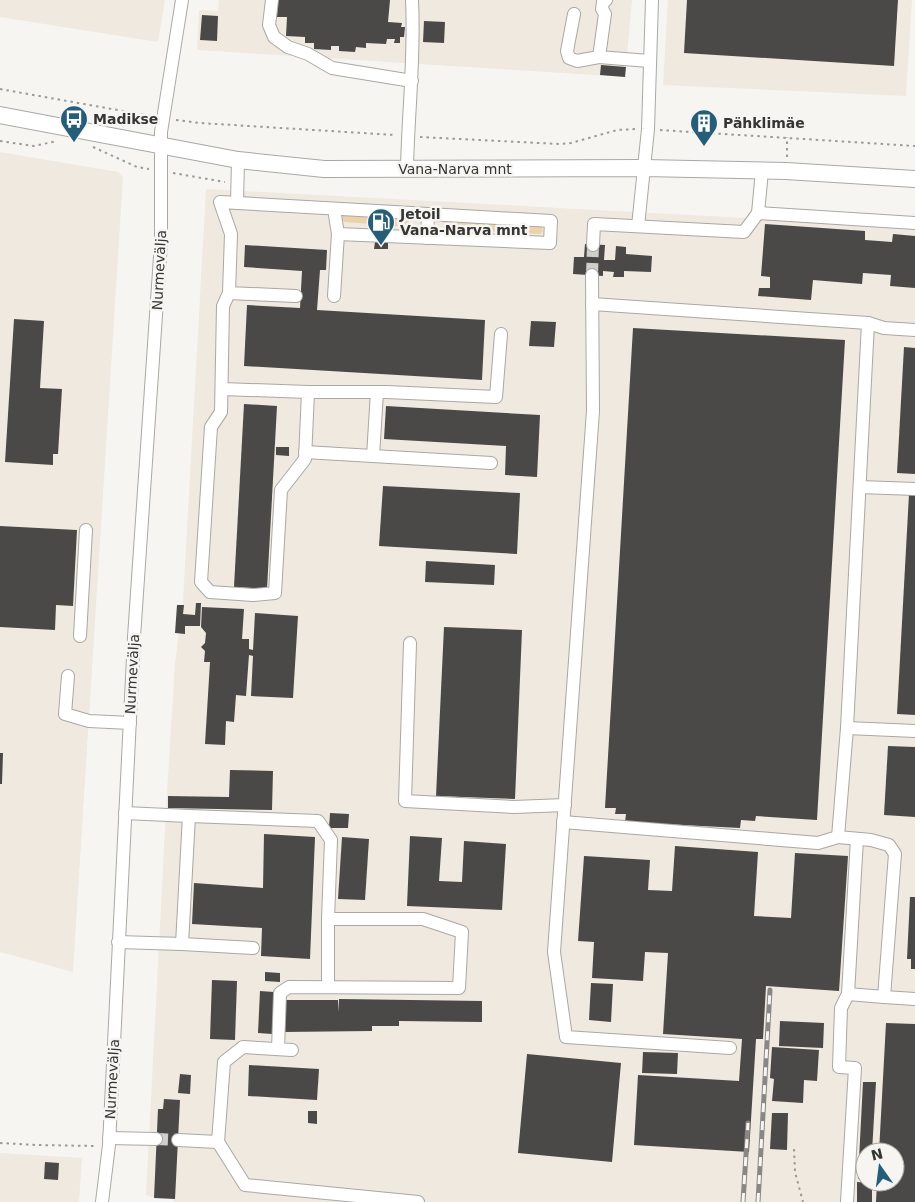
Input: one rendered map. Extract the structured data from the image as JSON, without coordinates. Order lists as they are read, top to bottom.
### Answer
{
  "streets": {
    "main road": ["Vana-Narva mnt"],
    "street": ["Nurmevälja"]
  },
  "crossings": [
    ["Vana-Narva mnt", "Nurmevälja"]
  ],
  "places": {
    "bus stop": ["Madikse"],
    "building": ["Pähklimäe"],
    "fuel station": ["Jetoil Vana-Narva mnt"]
  },
  "north": "top"
}
